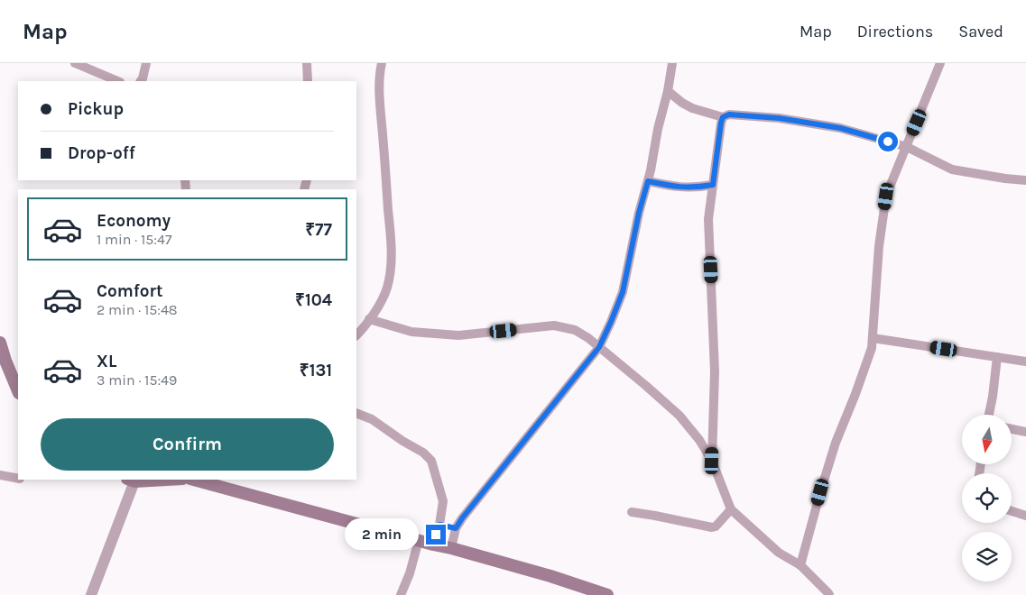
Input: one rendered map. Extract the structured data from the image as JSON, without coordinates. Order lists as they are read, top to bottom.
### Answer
{
  "north": "bottom",
  "page": {
    "header": "Map",
    "nav": ["Map", "Directions", "Saved"],
    "banner": ["Pickup", "Drop-off"],
    "list": [
      {
        "name": "Economy",
        "note": "1 min · 15:47",
        "value": "₹77"
      },
      {
        "name": "Comfort",
        "note": "2 min · 15:48",
        "value": "₹104"
      },
      {
        "name": "XL",
        "note": "3 min · 15:49",
        "value": "₹131"
      }
    ],
    "buttons": "Confirm",
    "bubble": "2 min"
  }
}
